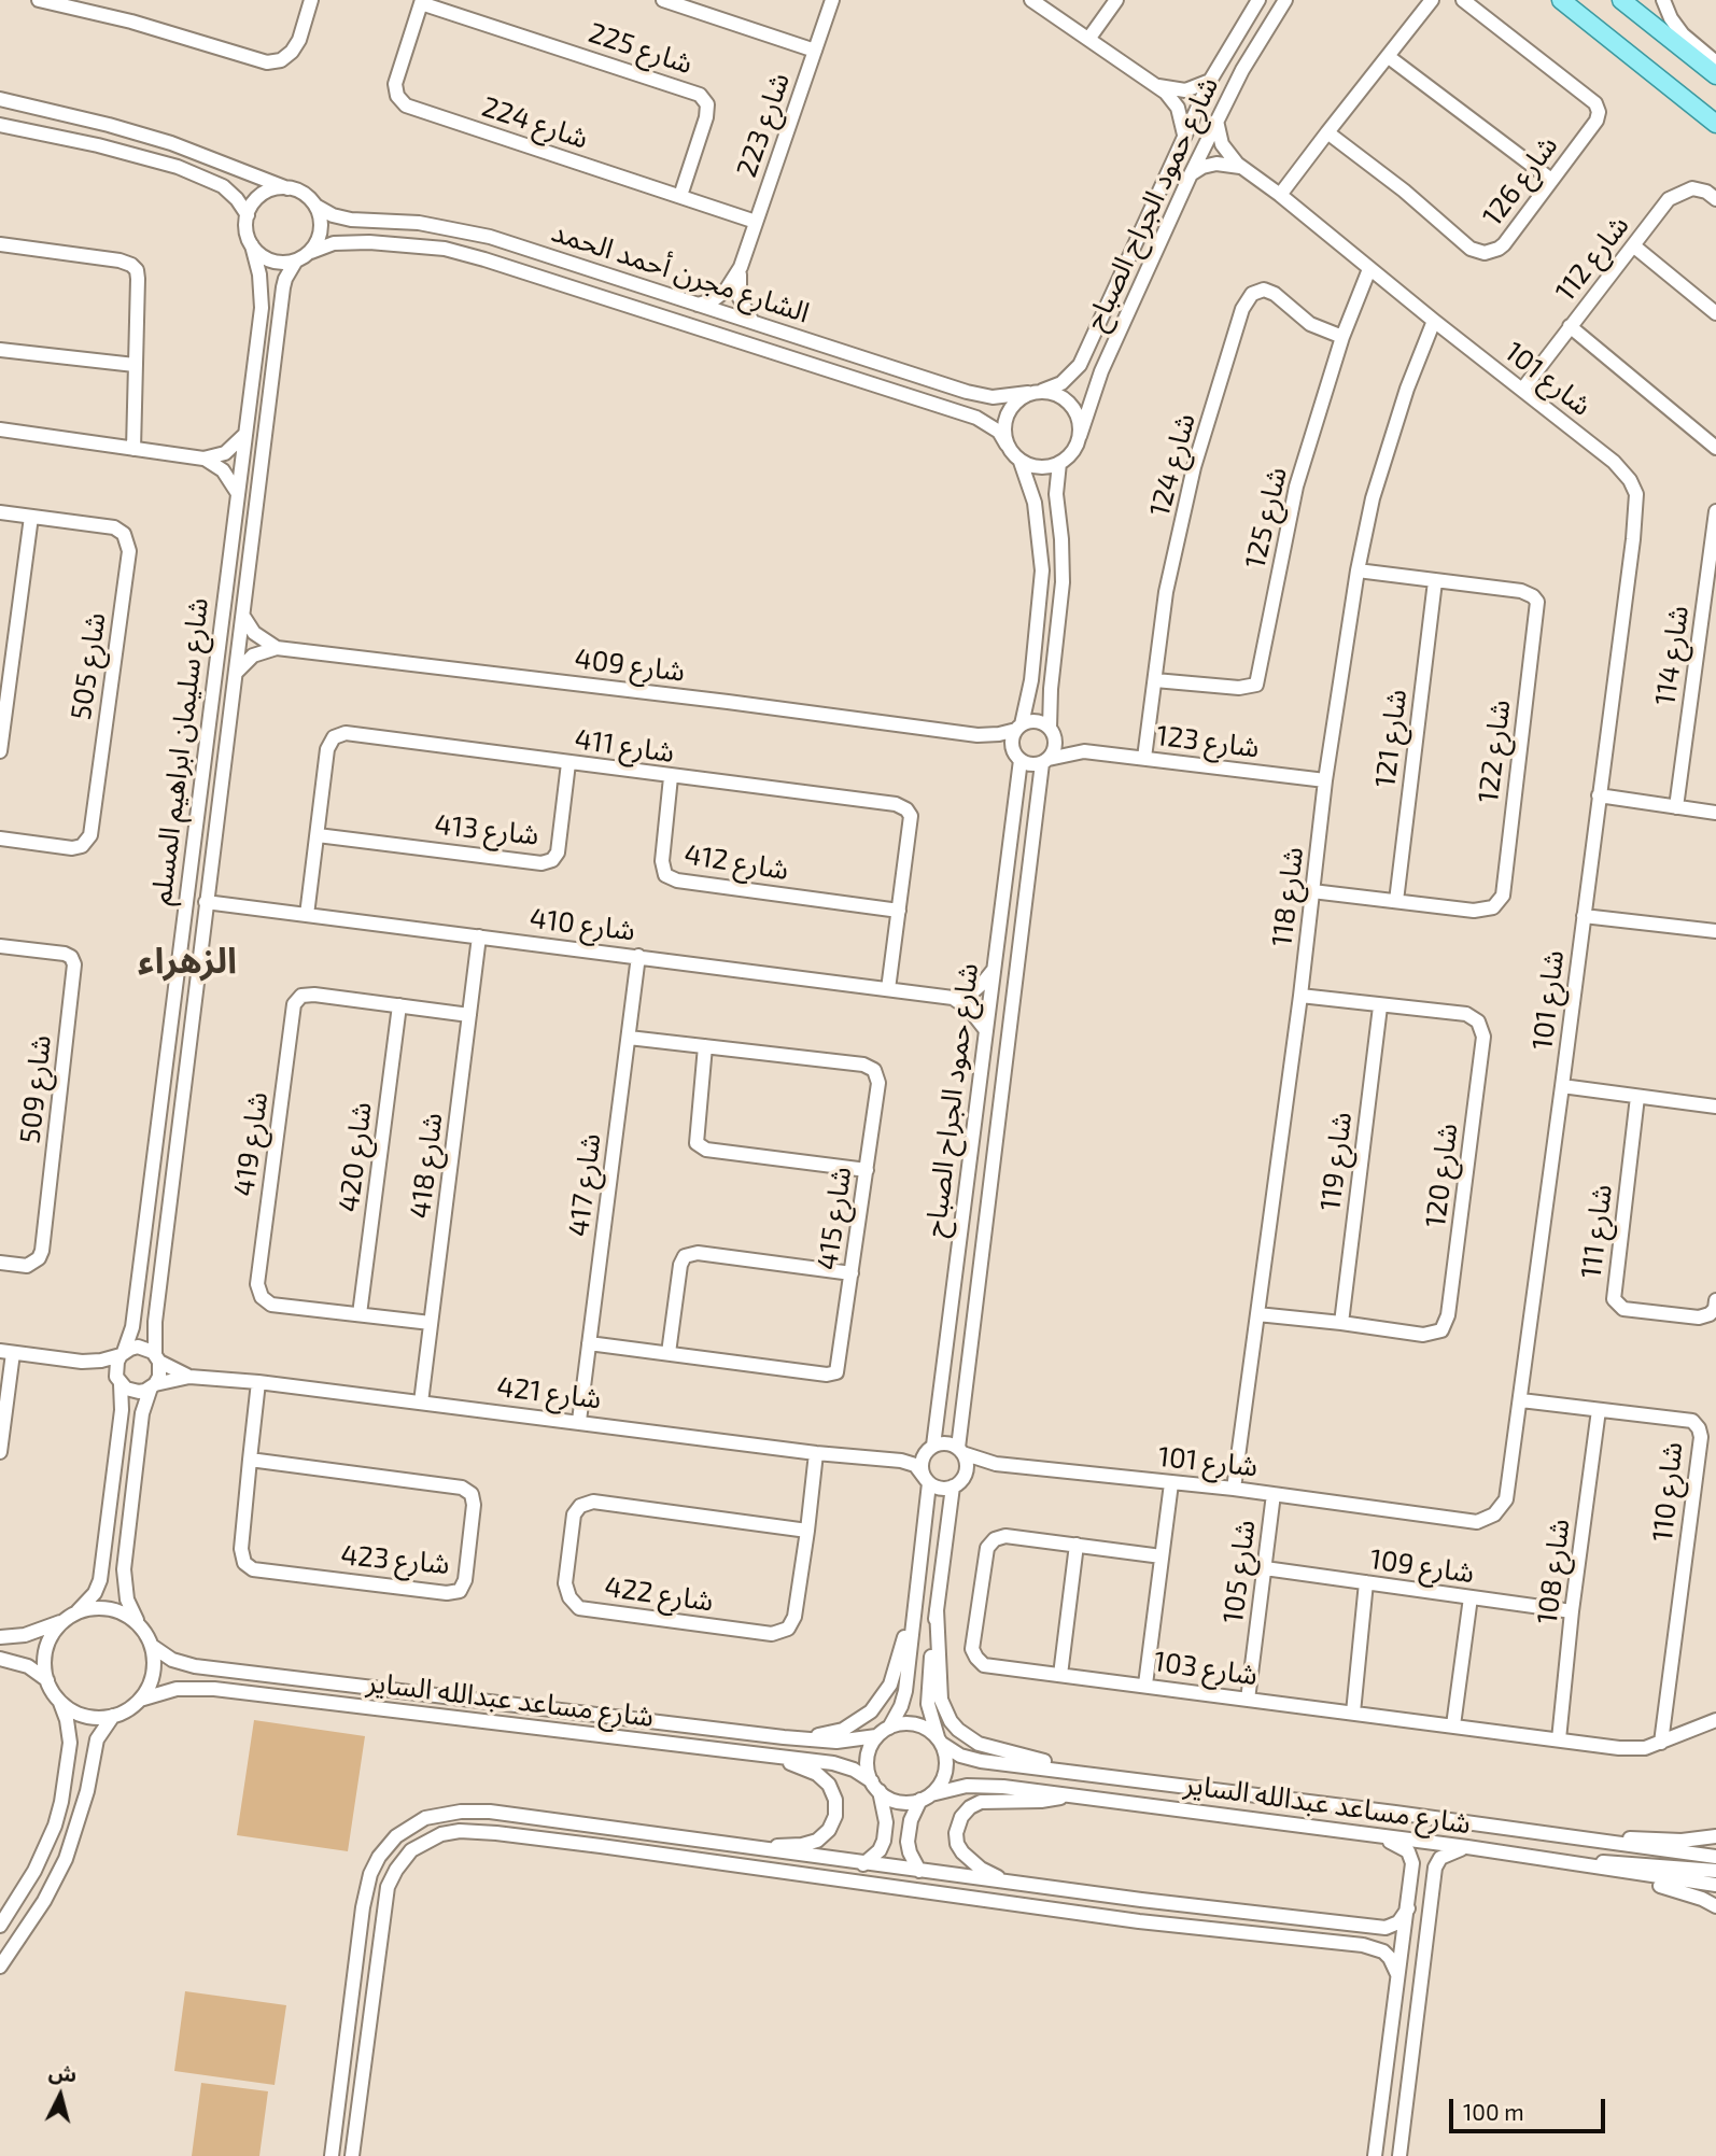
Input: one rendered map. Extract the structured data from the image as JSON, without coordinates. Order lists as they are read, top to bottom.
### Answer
{
  "streets": {
    "street": [
      "شارع 225",
      "شارع 224",
      "شارع 223",
      "شارع 126",
      "شارع حمود الجراح الصباح",
      "شارع 112",
      "الشارع مجرن أحمد الحمد",
      "شارع 101",
      "شارع 124",
      "شارع 125",
      "شارع 114",
      "شارع 409",
      "شارع 505",
      "شارع 121",
      "شارع 123",
      "شارع 411",
      "شارع سليمان ابراهيم المسلم",
      "شارع 122",
      "شارع 413",
      "شارع 412",
      "شارع 118",
      "شارع 410",
      "شارع 509",
      "شارع 419",
      "شارع 420",
      "شارع 119",
      "شارع 418",
      "شارع 120",
      "شارع 417",
      "شارع 415",
      "شارع 111",
      "شارع 421",
      "شارع 110",
      "شارع 423",
      "شارع 109",
      "شارع 105",
      "شارع 108",
      "شارع 422",
      "شارع 103",
      "شارع مساعد عبدالله الساير"
    ]
  },
  "crossings": [
    ["شارع 225", "شارع 224"],
    ["شارع 224", "شارع 223"],
    ["شارع 223", "الشارع مجرن أحمد الحمد"],
    ["شارع حمود الجراح الصباح", "الشارع مجرن أحمد الحمد"],
    ["شارع حمود الجراح الصباح", "شارع 101"],
    ["شارع حمود الجراح الصباح", "شارع 409"],
    ["شارع حمود الجراح الصباح", "شارع 123"],
    ["شارع حمود الجراح الصباح", "شارع 421"],
    ["شارع 112", "شارع 101"],
    ["الشارع مجرن أحمد الحمد", "شارع سليمان ابراهيم المسلم"],
    ["شارع 101", "شارع 125"],
    ["شارع 101", "شارع 118"],
    ["شارع 101", "شارع 421"],
    ["شارع 101", "شارع 110"],
    ["شارع 101", "شارع 105"],
    ["شارع 124", "شارع 125"],
    ["شارع 124", "شارع 123"],
    ["شارع 409", "شارع 123"],
    ["شارع 121", "شارع 122"],
    ["شارع 123", "شارع 118"],
    ["شارع 411", "شارع 413"],
    ["شارع 411", "شارع 412"],
    ["شارع 411", "شارع 410"],
    ["شارع سليمان ابراهيم المسلم", "شارع 410"],
    ["شارع سليمان ابراهيم المسلم", "شارع 421"],
    ["شارع 122", "شارع 118"],
    ["شارع 118", "شارع 120"],
    ["شارع 410", "شارع 418"],
    ["شارع 410", "شارع 417"],
    ["شارع 419", "شارع 420"],
    ["شارع 419", "شارع 418"],
    ["شارع 119", "شارع 120"],
    ["شارع 418", "شارع 421"],
    ["شارع 417", "شارع 415"],
    ["شارع 417", "شارع 421"],
    ["شارع 421", "شارع 423"],
    ["شارع 421", "شارع 422"],
    ["شارع 110", "شارع 108"],
    ["شارع 110", "شارع 103"],
    ["شارع 109", "شارع 105"],
    ["شارع 109", "شارع 108"],
    ["شارع 105", "شارع 103"],
    ["شارع 108", "شارع 103"]
  ],
  "districts": ["الزهراء"],
  "scale_bar": "100 m",
  "north": "top"
}
